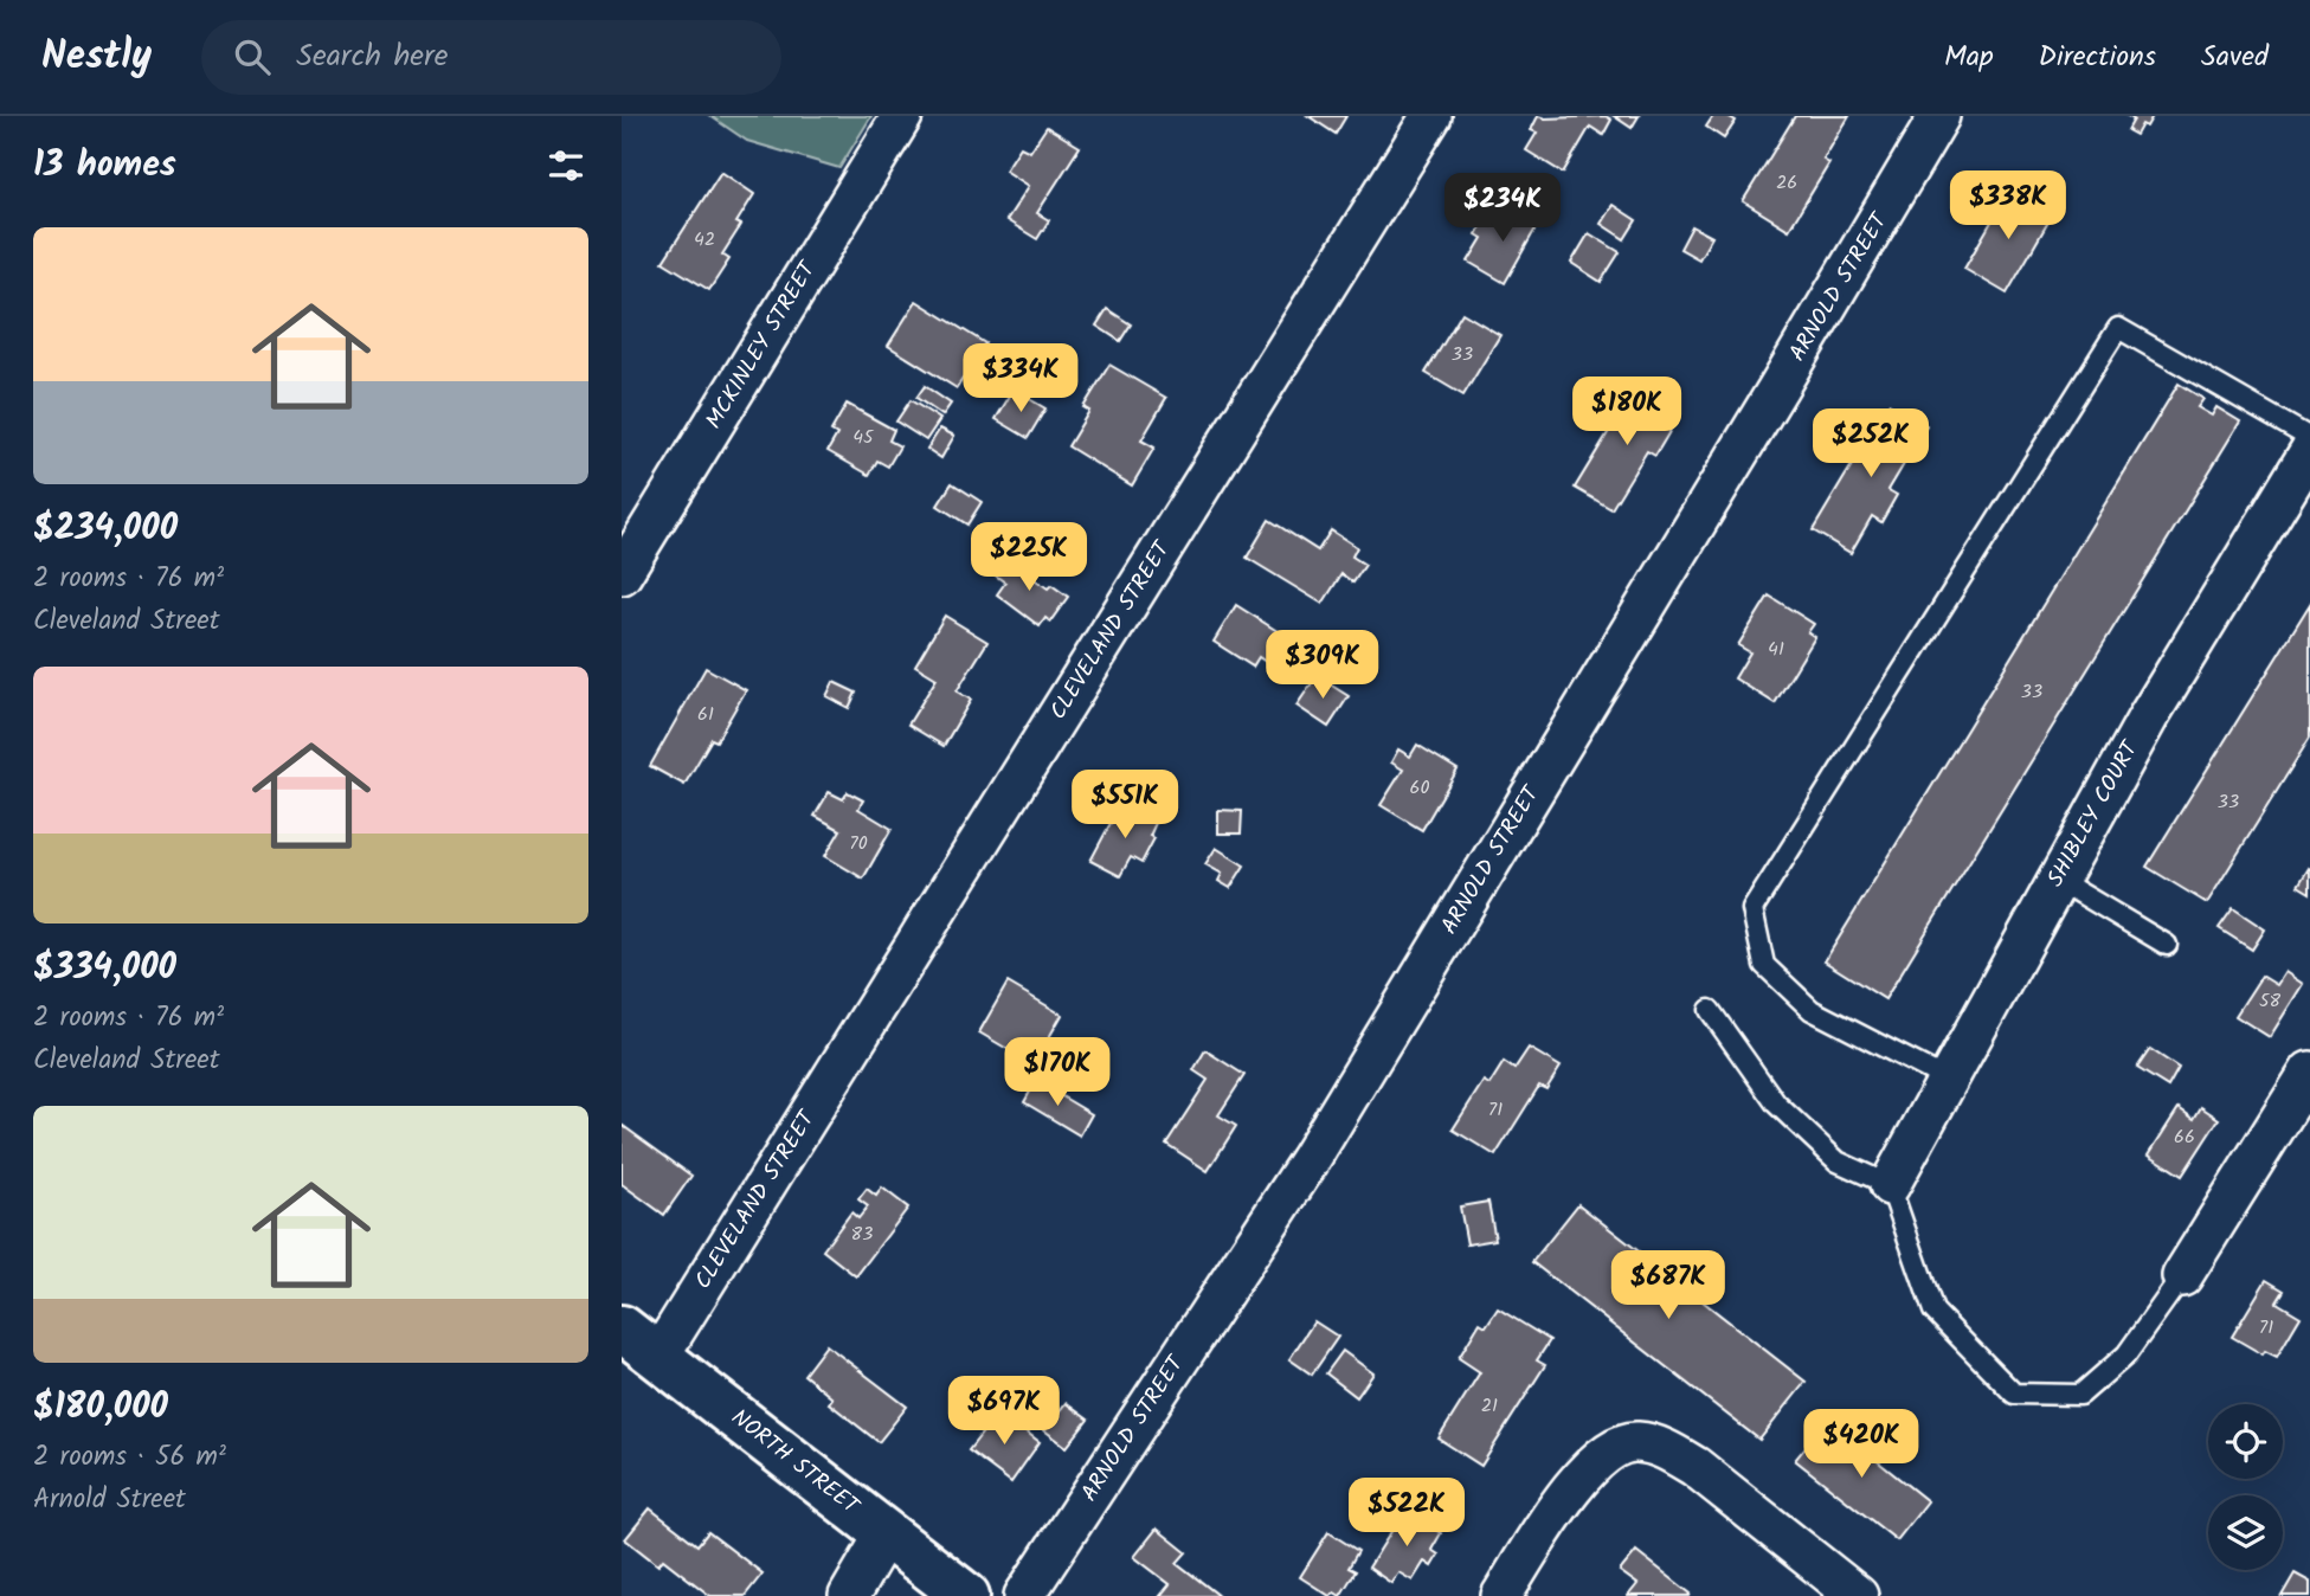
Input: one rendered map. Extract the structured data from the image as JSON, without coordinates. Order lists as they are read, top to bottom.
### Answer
{
  "streets": {
    "main road": ["NORTH STREET"],
    "street": [
      "ARNOLD STREET",
      "MCKINLEY STREET",
      "CLEVELAND STREET",
      "SHIBLEY COURT"
    ]
  },
  "crossings": [
    ["CLEVELAND STREET", "NORTH STREET"]
  ],
  "house_numbers": [
    "26",
    "42",
    "33",
    "45",
    "41",
    "33",
    "61",
    "60",
    "33",
    "70",
    "58",
    "71",
    "66",
    "83",
    "71",
    "21"
  ],
  "page": {
    "header": "Nestly",
    "search": "Search here",
    "nav": ["Map", "Directions", "Saved"],
    "heading": "13 homes",
    "price": [
      "$338K",
      "$234K",
      "$334K",
      "$180K",
      "$252K",
      "$225K",
      "$309K",
      "$551K",
      "$170K",
      "$687K",
      "$697K",
      "$420K",
      "$522K"
    ],
    "list": [
      {
        "name": "$234,000",
        "note": "2 rooms · 76 m² · Cleveland Street"
      },
      {
        "name": "$334,000",
        "note": "2 rooms · 76 m² · Cleveland Street"
      },
      {
        "name": "$180,000",
        "note": "2 rooms · 56 m² · Arnold Street"
      }
    ]
  }
}
